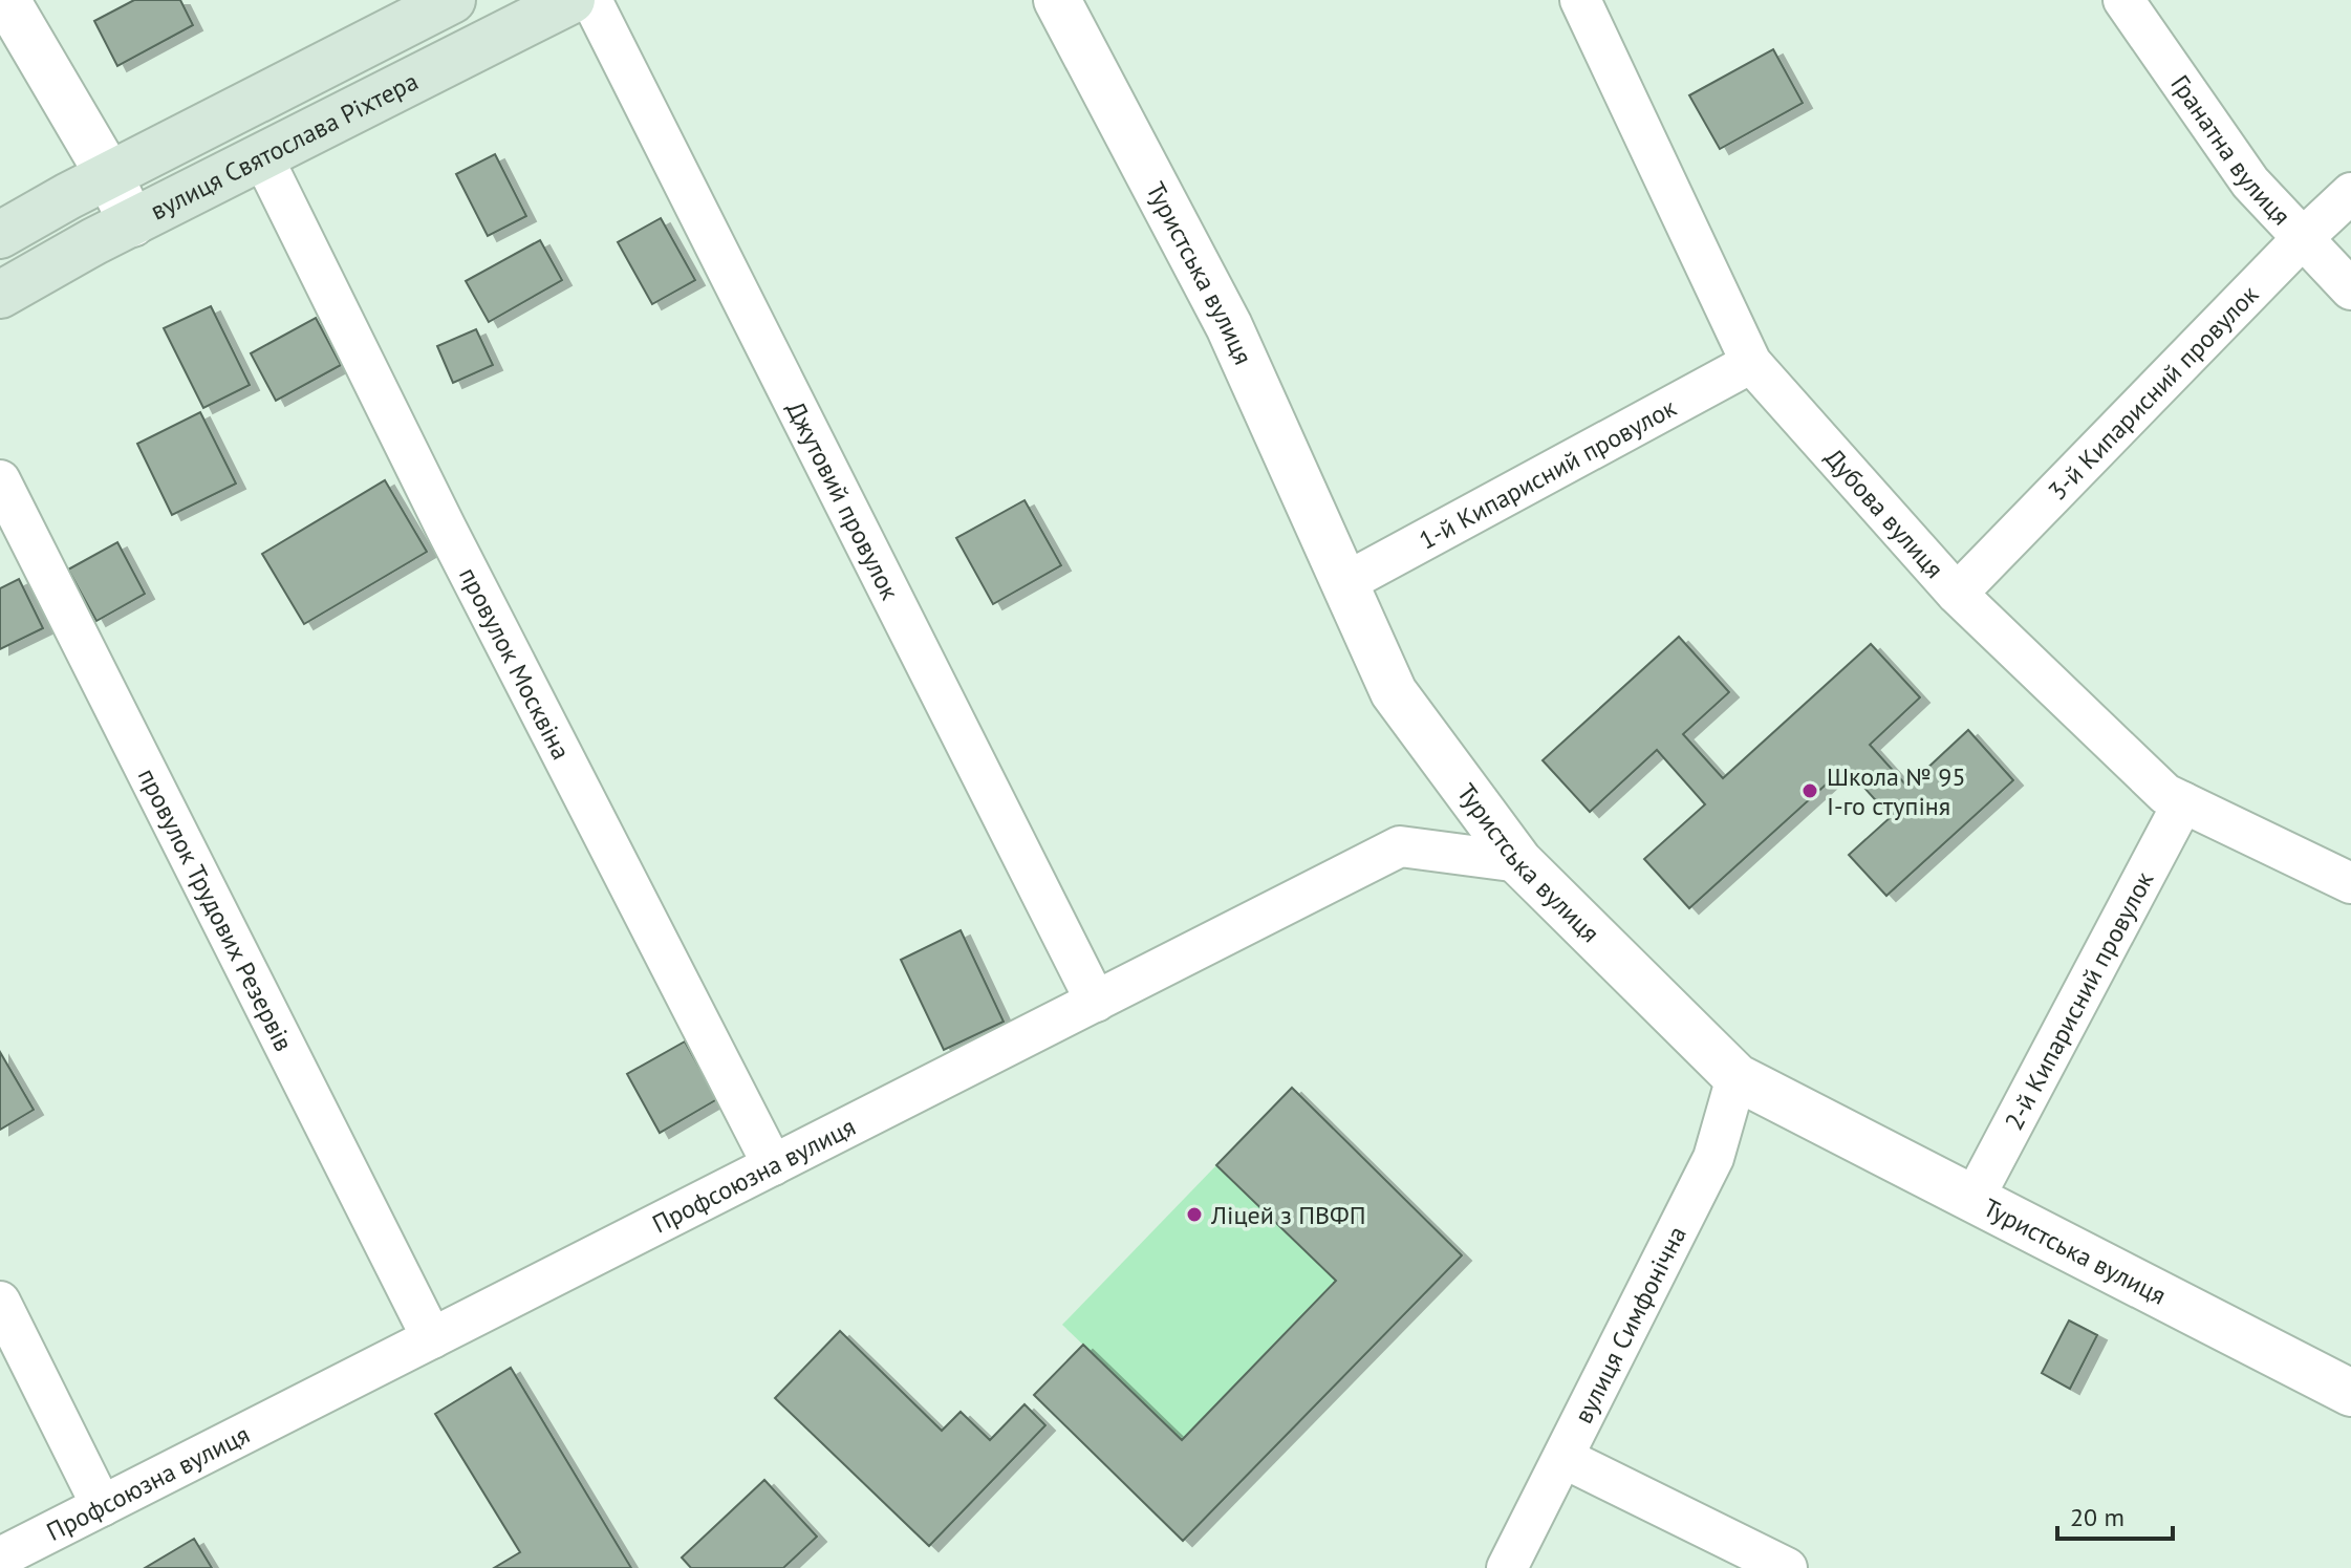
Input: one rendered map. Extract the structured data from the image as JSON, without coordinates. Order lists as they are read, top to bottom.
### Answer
{
  "streets": {
    "main road": ["вулиця Святослава Ріхтера"],
    "street": [
      "Гранатна вулиця",
      "Туристська вулиця",
      "3-й Кипарисний провулок",
      "1-й Кипарисний провулок",
      "Джутовий провулок",
      "Дубова вулиця",
      "провулок Москвіна",
      "провулок Трудових Резервів",
      "2-й Кипарисний провулок",
      "Профсоюзна вулиця",
      "вулиця Симфонічна"
    ]
  },
  "crossings": [
    ["вулиця Святослава Ріхтера", "провулок Москвіна"],
    ["Гранатна вулиця", "3-й Кипарисний провулок"],
    ["Туристська вулиця", "1-й Кипарисний провулок"],
    ["Туристська вулиця", "2-й Кипарисний провулок"],
    ["Туристська вулиця", "Профсоюзна вулиця"],
    ["Туристська вулиця", "вулиця Симфонічна"],
    ["3-й Кипарисний провулок", "Дубова вулиця"],
    ["1-й Кипарисний провулок", "Дубова вулиця"],
    ["Джутовий провулок", "Профсоюзна вулиця"],
    ["Дубова вулиця", "2-й Кипарисний провулок"],
    ["провулок Москвіна", "Профсоюзна вулиця"],
    ["провулок Трудових Резервів", "Профсоюзна вулиця"]
  ],
  "places": ["Школа № 95 І-го ступіня", "Ліцей з ПВФП"],
  "scale_bar": "20 m"
}
